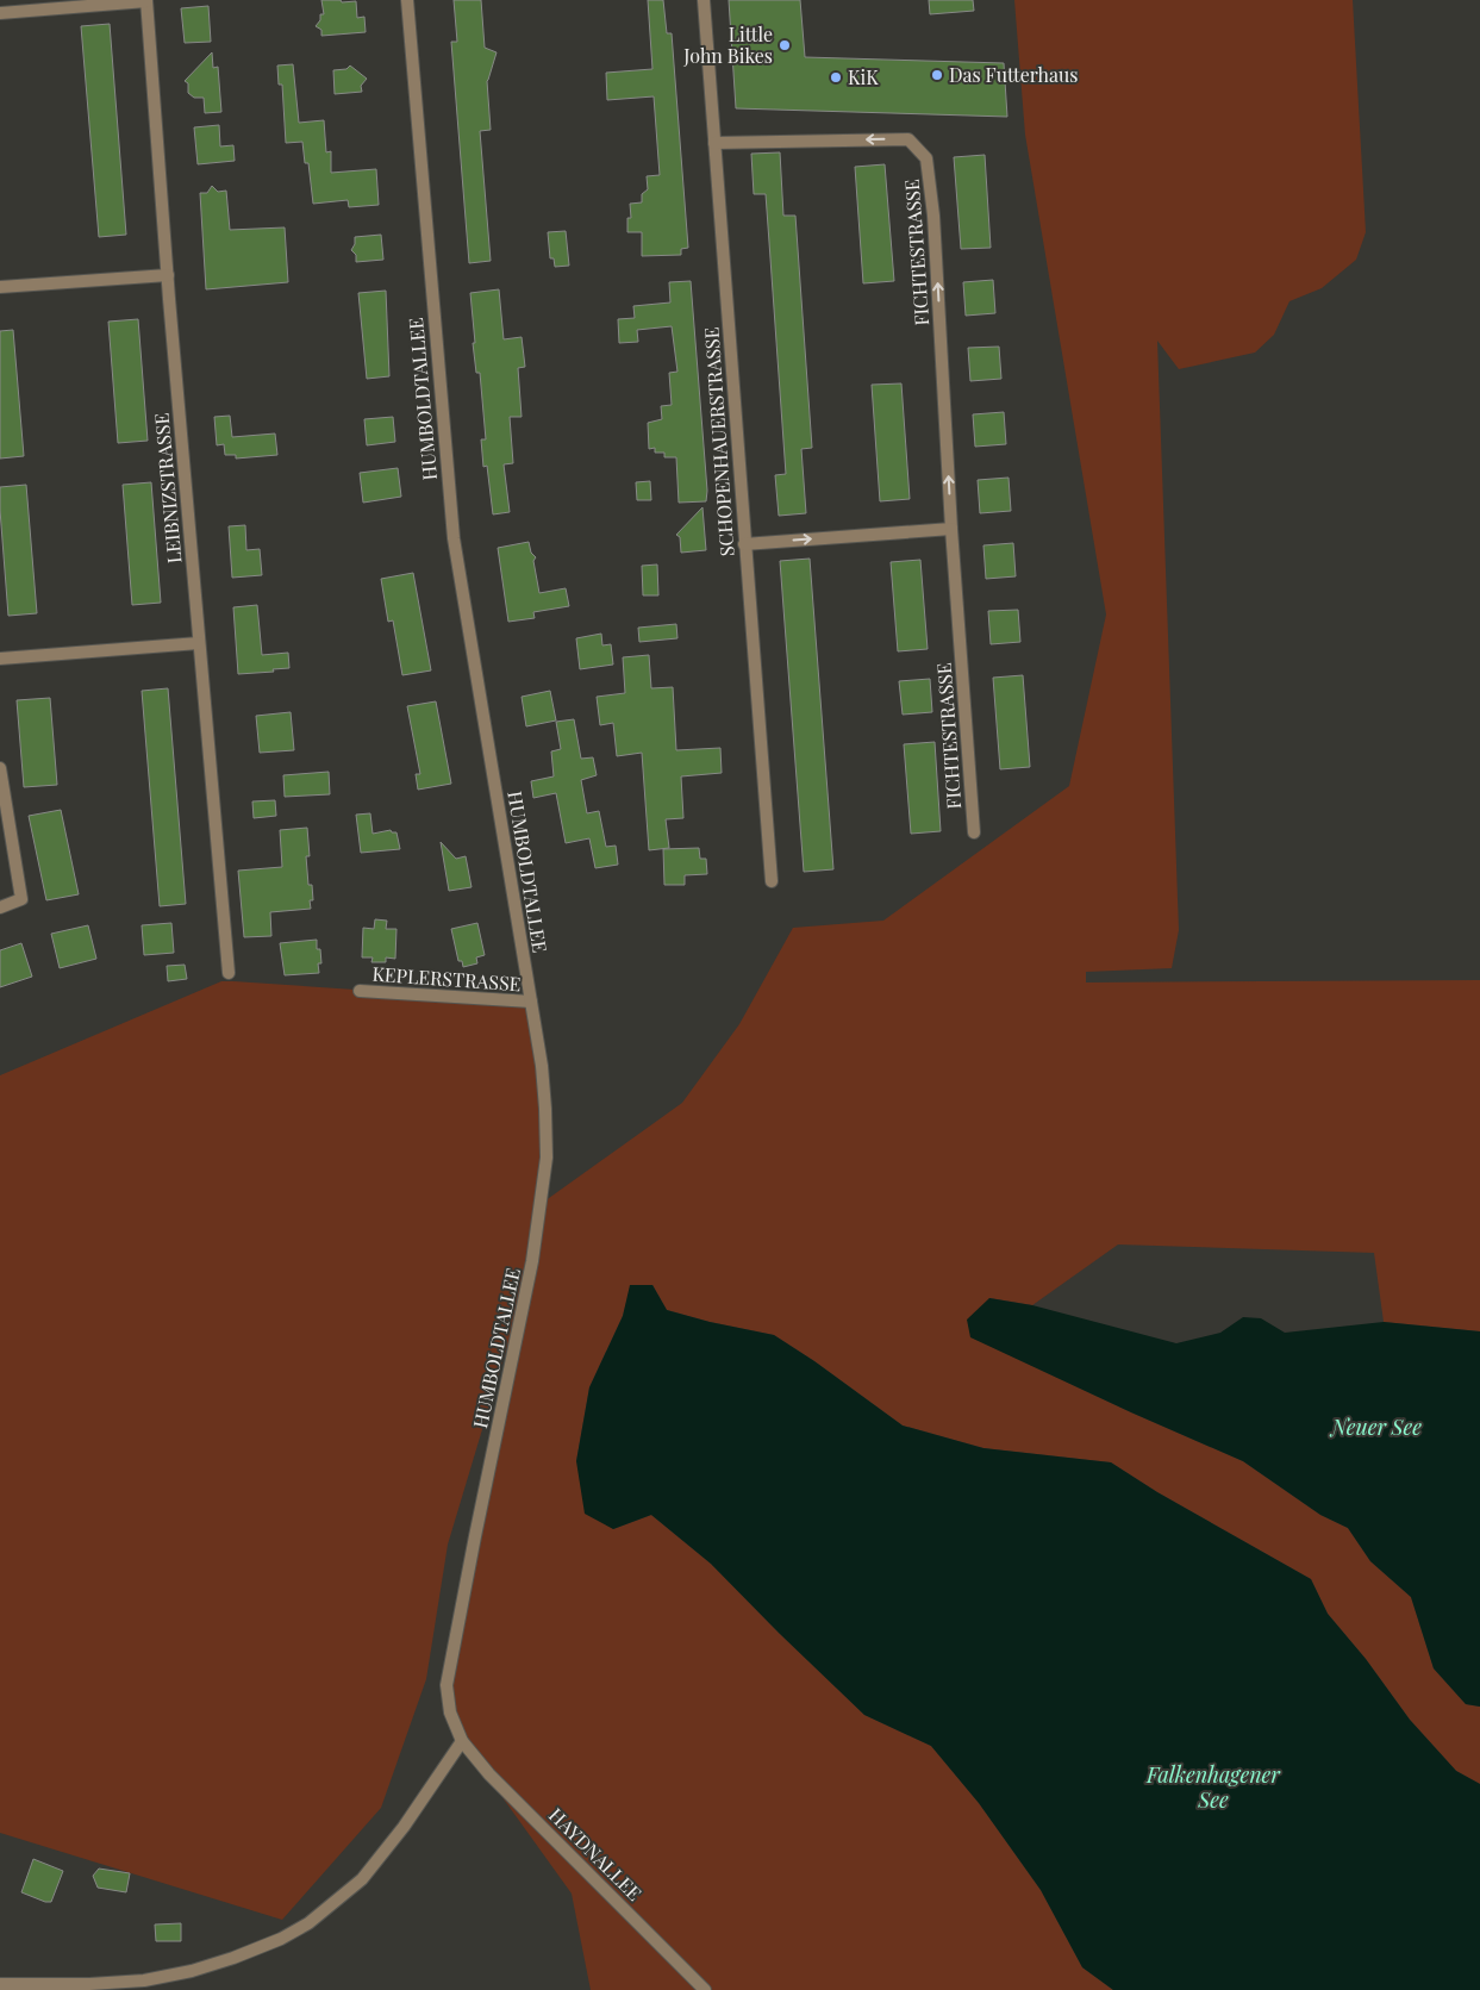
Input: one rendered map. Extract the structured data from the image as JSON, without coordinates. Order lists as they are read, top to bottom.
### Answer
{
  "streets": {
    "street": [
      "FICHTESTRASSE",
      "HUMBOLDTALLEE",
      "SCHOPENHAUERSTRASSE",
      "LEIBNIZSTRASSE",
      "KEPLERSTRASSE",
      "HAYDNALLEE"
    ]
  },
  "crossings": [
    ["FICHTESTRASSE", "SCHOPENHAUERSTRASSE"],
    ["HUMBOLDTALLEE", "KEPLERSTRASSE"],
    ["HUMBOLDTALLEE", "HAYDNALLEE"]
  ],
  "water": ["Neuer See", "Falkenhagener See"],
  "places": ["Little John Bikes", "Das Futterhaus", "KiK"]
}
